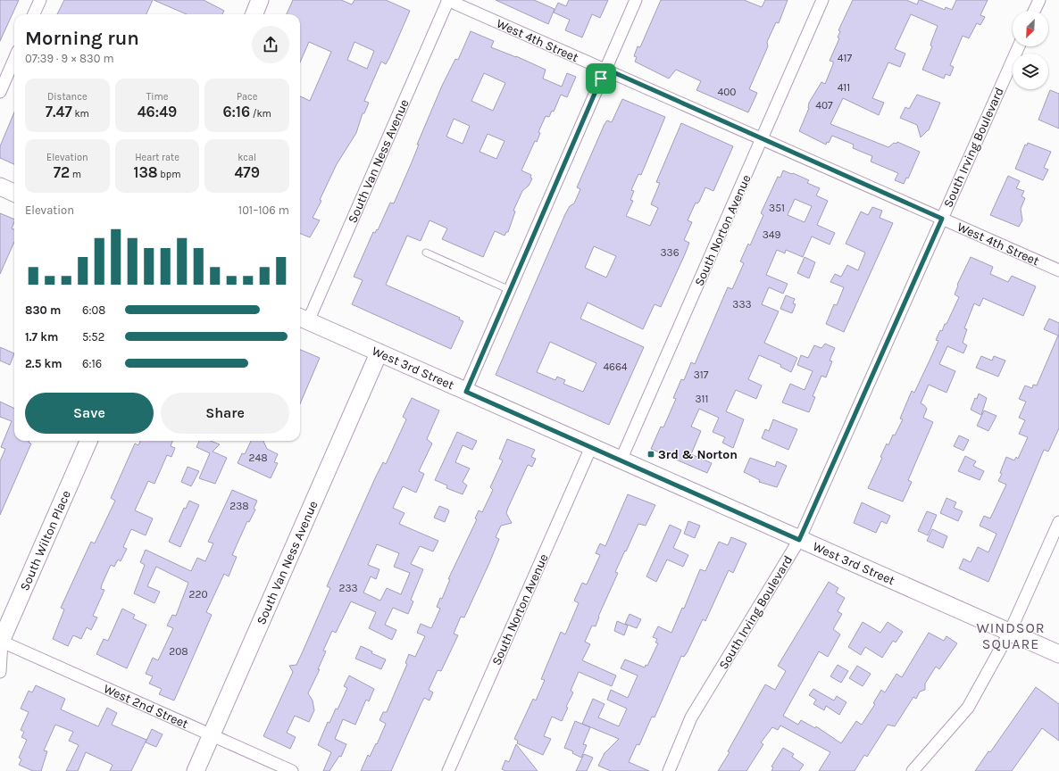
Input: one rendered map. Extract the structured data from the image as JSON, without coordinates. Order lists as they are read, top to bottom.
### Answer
{
  "streets": {
    "main road": ["South Van Ness Avenue", "West 3rd Street", "South Wilton Place"],
    "street": [
      "West 4th Street",
      "South Irving Boulevard",
      "South Norton Avenue",
      "West 2nd Street"
    ]
  },
  "crossings": [
    ["West 4th Street", "South Irving Boulevard"],
    ["West 4th Street", "South Van Ness Avenue"],
    ["West 4th Street", "South Norton Avenue"],
    ["South Irving Boulevard", "West 3rd Street"],
    ["South Van Ness Avenue", "West 3rd Street"],
    ["South Van Ness Avenue", "West 2nd Street"],
    ["South Norton Avenue", "West 3rd Street"],
    ["South Wilton Place", "West 2nd Street"]
  ],
  "districts": ["WINDSOR SQUARE"],
  "places": {
    "transit": ["3rd & Norton"]
  },
  "house_numbers": [
    "417",
    "411",
    "400",
    "407",
    "351",
    "349",
    "336",
    "333",
    "4664",
    "317",
    "311",
    "248",
    "238",
    "233",
    "220",
    "208"
  ],
  "north": "bottom left",
  "page": {
    "heading": ["Morning run", "07:39 · 9 × 830 m"],
    "stats": [
      ["Distance", "7.47 km"],
      ["Time", "46:49"],
      ["Pace", "6:16 /km"],
      ["Elevation", "72 m"],
      ["Heart rate", "138 bpm"],
      ["kcal", "479"]
    ],
    "chart": ["Elevation", "101–106 m"],
    "list": [
      {
        "name": "830 m",
        "note": "6:08"
      },
      {
        "name": "1.7 km",
        "note": "5:52"
      },
      {
        "name": "2.5 km",
        "note": "6:16"
      }
    ],
    "buttons": ["Save", "Share"]
  }
}
